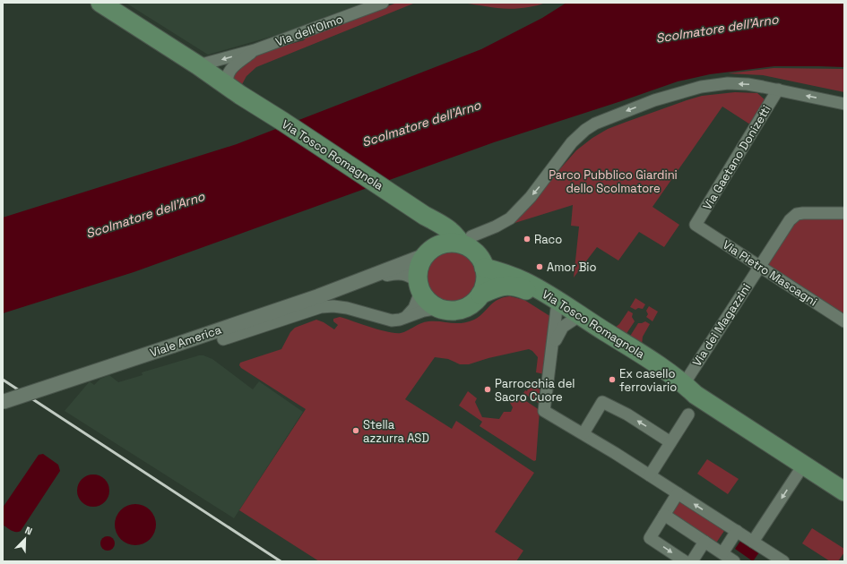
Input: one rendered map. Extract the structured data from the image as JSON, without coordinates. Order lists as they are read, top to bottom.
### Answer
{
  "streets": {
    "main road": ["Via Tosco Romagnola"],
    "street": [
      "Via dell'Olmo",
      "Via Gaetano Donizetti",
      "Via Pietro Mascagni",
      "Via dei Magazzini",
      "Viale America"
    ]
  },
  "crossings": [
    ["Via dell'Olmo", "Via Tosco Romagnola"],
    ["Via Tosco Romagnola", "Via dei Magazzini"],
    ["Via Gaetano Donizetti", "Via Pietro Mascagni"],
    ["Via Pietro Mascagni", "Via dei Magazzini"]
  ],
  "water": ["Scolmatore dell'Arno"],
  "parks": ["Parco Pubblico Giardini dello Scolmatore"],
  "places": [
    "Raco",
    "Amor Bio",
    "Ex casello ferroviario",
    "Parrocchia del Sacro Cuore",
    "Stella azzurra ASD"
  ],
  "north": "top right"
}
